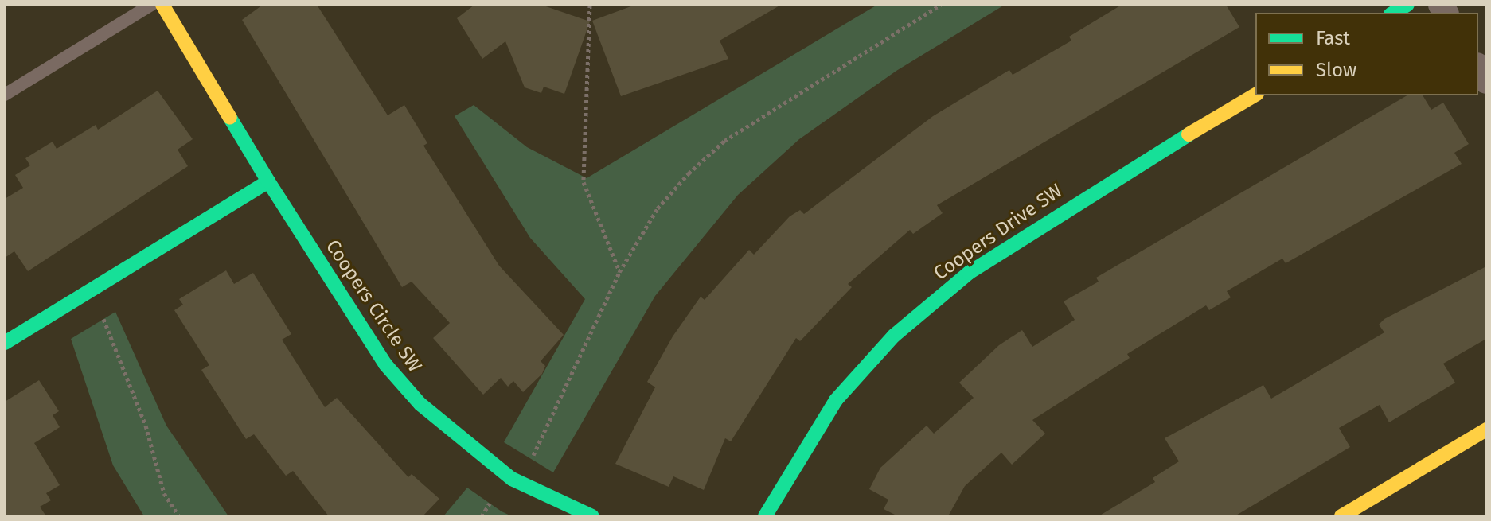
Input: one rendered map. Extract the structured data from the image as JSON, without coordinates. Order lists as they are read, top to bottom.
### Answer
{
  "streets": {
    "street": ["Coopers Drive SW", "Coopers Circle SW"]
  },
  "legend": ["Fast", "Slow"]
}
